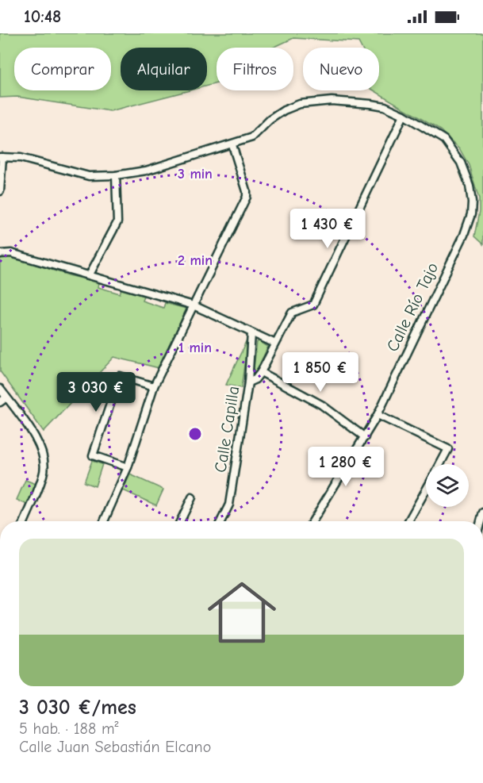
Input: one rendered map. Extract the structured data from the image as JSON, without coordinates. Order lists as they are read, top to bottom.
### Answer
{
  "streets": {
    "street": ["Calle Río Tajo", "Calle Capilla"]
  },
  "page": {
    "status": "10:48",
    "chip": [
      "Comprar",
      "Alquilar",
      "Filtros",
      "Nuevo"
    ],
    "price": [
      "1 430 €",
      "1 850 €",
      "3 030 €",
      "1 280 €"
    ],
    "list": [
      {
        "name": "3 030 €/mes",
        "note": "5 hab. · 188 m² · Calle Juan Sebastián Elcano"
      }
    ]
  },
  "rings": ["3 min", "2 min", "1 min"]
}
